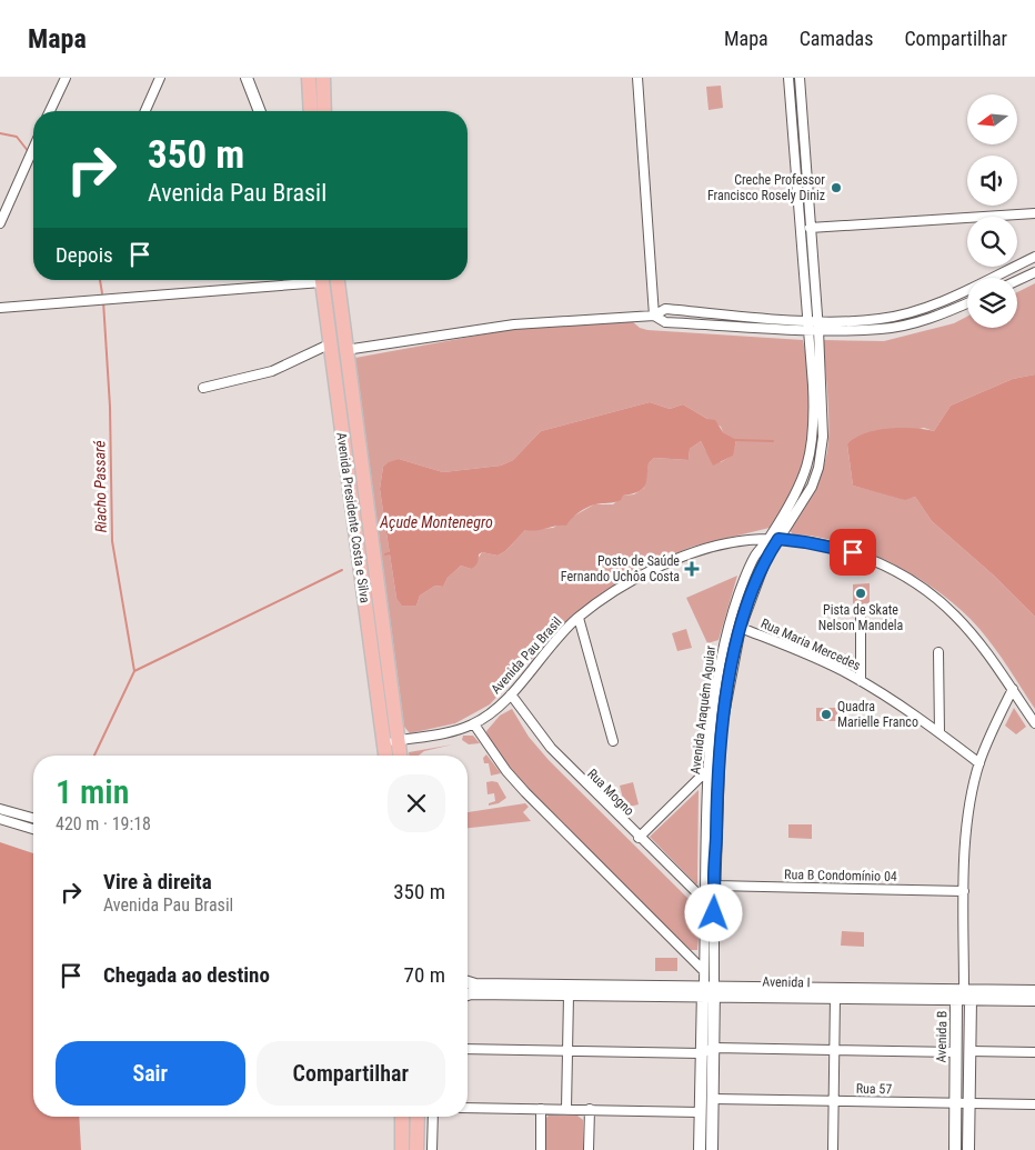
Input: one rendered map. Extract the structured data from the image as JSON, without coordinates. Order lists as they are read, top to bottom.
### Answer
{
  "streets": {
    "main road": ["Avenida Presidente Costa e Silva"],
    "street": [
      "Rua Maria Mercedes",
      "Avenida Pau Brasil",
      "Avenida Araquém Aguiar",
      "Rua Mogno",
      "Rua B Condomínio 04",
      "Avenida I",
      "Avenida B",
      "Rua 57"
    ]
  },
  "crossings": [
    ["Avenida Presidente Costa e Silva", "Avenida Pau Brasil"],
    ["Rua Maria Mercedes", "Avenida Araquém Aguiar"],
    ["Avenida Pau Brasil", "Avenida Araquém Aguiar"],
    ["Avenida Pau Brasil", "Rua Mogno"],
    ["Avenida Araquém Aguiar", "Rua Mogno"],
    ["Avenida Araquém Aguiar", "Rua B Condomínio 04"],
    ["Avenida Araquém Aguiar", "Avenida I"],
    ["Avenida Araquém Aguiar", "Rua 57"],
    ["Avenida I", "Avenida B"],
    ["Avenida B", "Rua 57"]
  ],
  "water": ["Riacho Passaré", "Açude Montenegro"],
  "places": {
    "other": ["Creche Professor Francisco Rosely Diniz", "Pista de Skate Nelson Mandela", "Quadra Marielle Franco"],
    "health": ["Posto de Saúde Fernando Uchôa Costa"]
  },
  "north": "left",
  "page": {
    "header": "Mapa",
    "nav": ["Mapa", "Camadas", "Compartilhar"],
    "turn": ["350 m", "Avenida Pau Brasil"],
    "then": "Depois",
    "heading": ["1 min", "420 m · 19:18"],
    "list": [
      {
        "name": "Vire à direita",
        "note": "Avenida Pau Brasil",
        "value": "350 m"
      },
      {
        "name": "Chegada ao destino",
        "value": "70 m"
      }
    ],
    "buttons": ["Sair", "Compartilhar"]
  }
}
